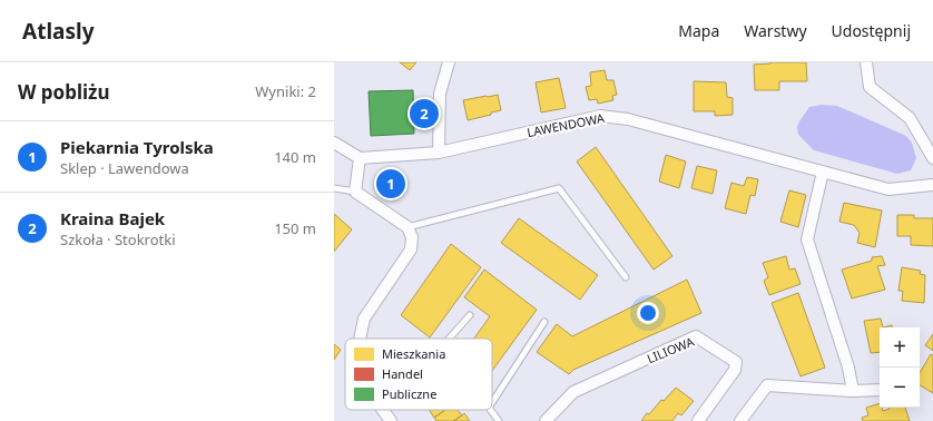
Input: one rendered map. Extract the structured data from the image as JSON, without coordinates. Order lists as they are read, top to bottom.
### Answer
{
  "streets": {
    "street": ["LAWENDOWA", "LILIOWA"]
  },
  "legend": ["Mieszkania", "Handel", "Publiczne"],
  "page": {
    "header": "Atlasly",
    "nav": ["Mapa", "Warstwy", "Udostępnij"],
    "heading": ["W pobliżu", "Wyniki: 2"],
    "pins": ["2", "1"],
    "list": [
      {
        "mark": "1",
        "name": "Piekarnia Tyrolska",
        "note": "Sklep · Lawendowa",
        "value": "140 m"
      },
      {
        "mark": "2",
        "name": "Kraina Bajek",
        "note": "Szkoła · Stokrotki",
        "value": "150 m"
      }
    ],
    "map_buttons": ["+", "−"]
  }
}
